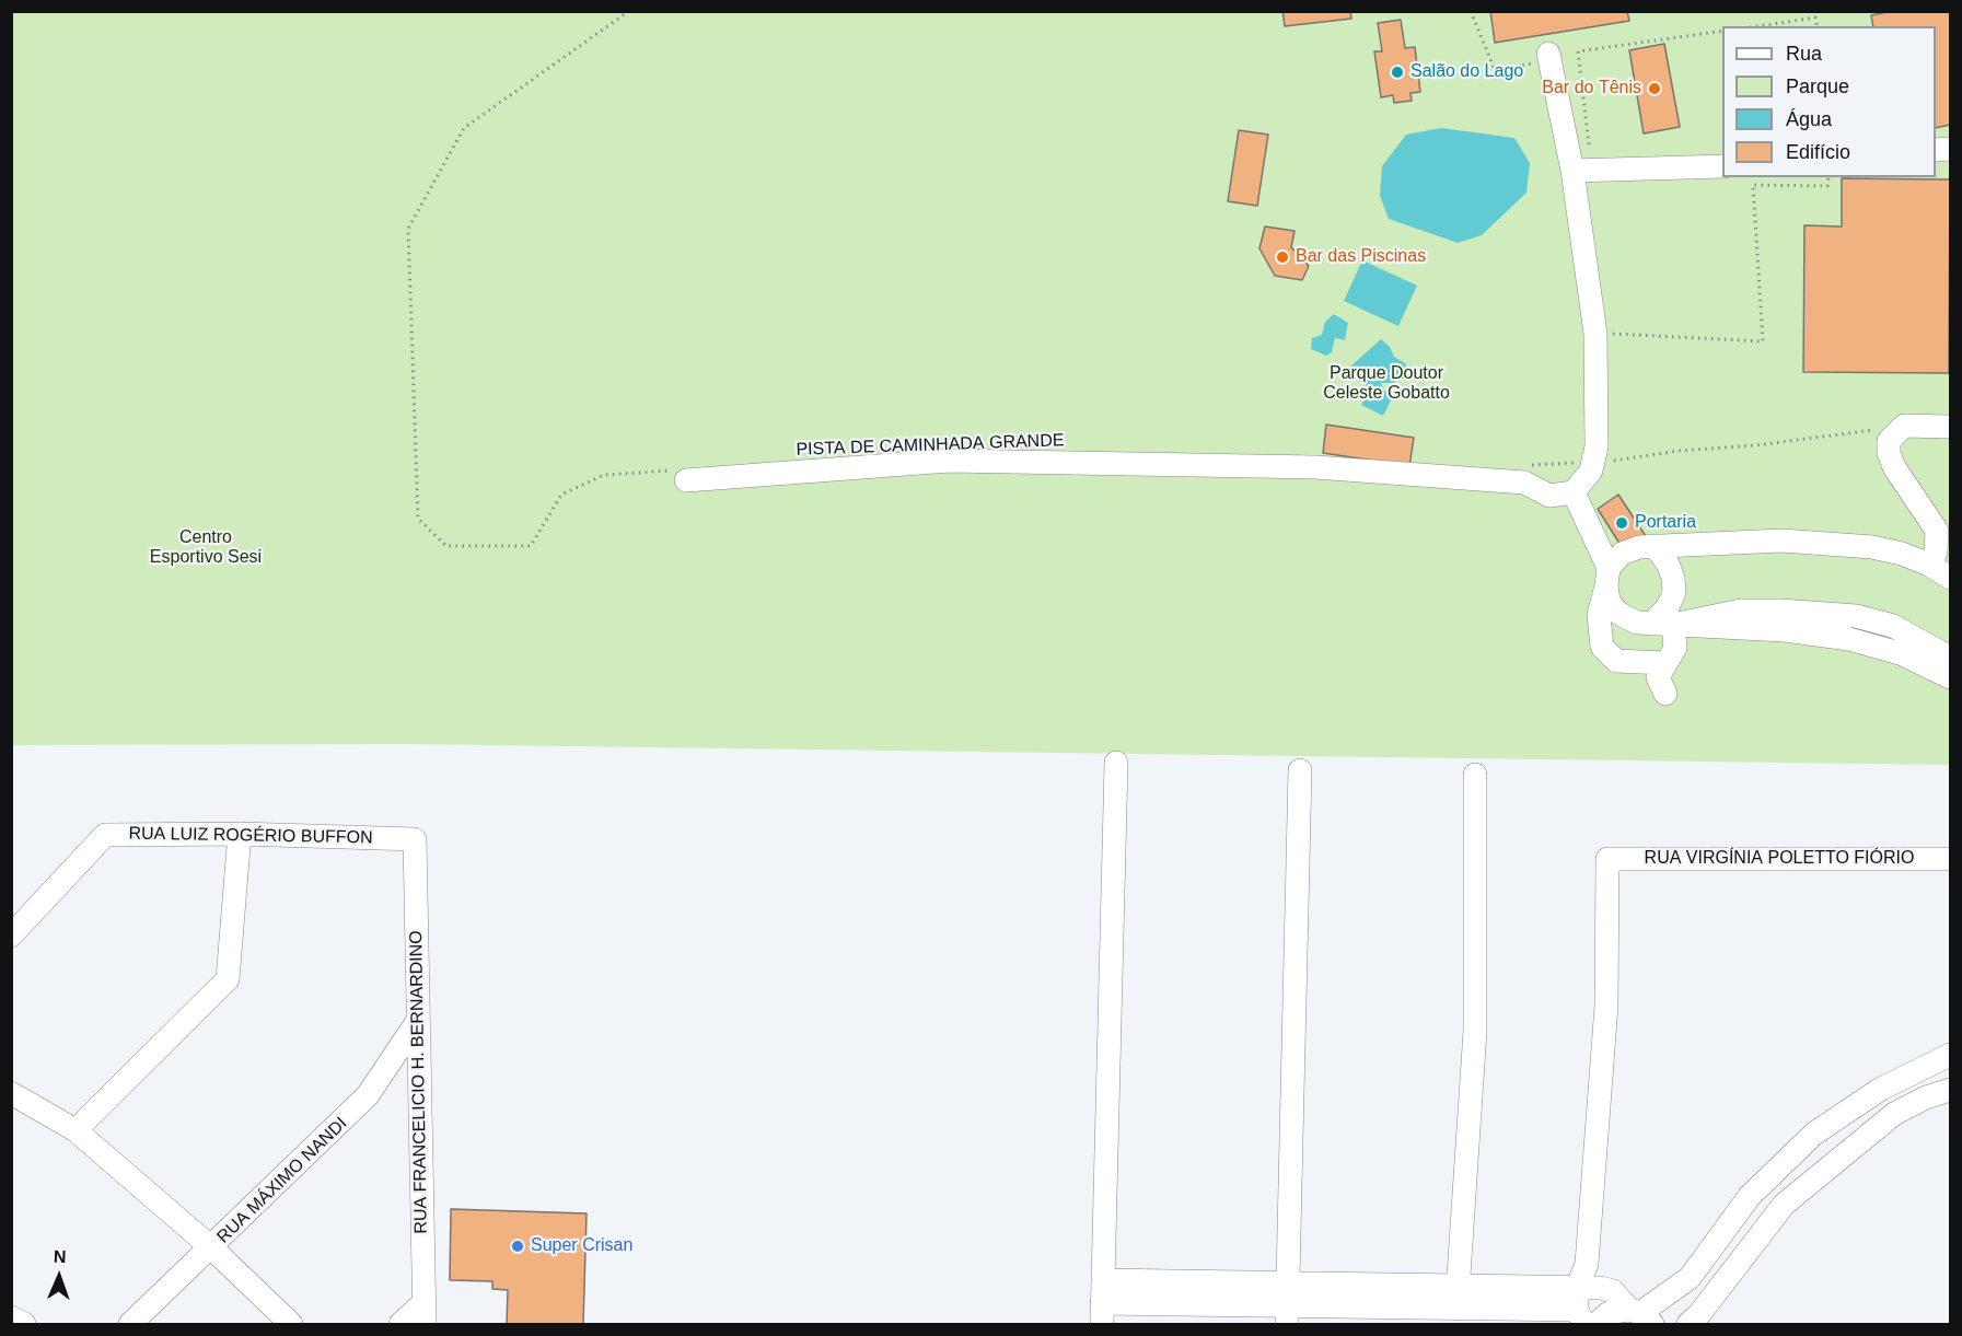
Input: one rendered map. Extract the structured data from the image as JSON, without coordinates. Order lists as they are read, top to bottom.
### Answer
{
  "streets": {
    "street": [
      "RUA LUIZ ROGÉRIO BUFFON",
      "RUA VIRGÍNIA POLETTO FIÓRIO",
      "RUA FRANCELICIO H. BERNARDINO",
      "RUA MÁXIMO NANDI"
    ]
  },
  "crossings": [
    ["RUA LUIZ ROGÉRIO BUFFON", "RUA FRANCELICIO H. BERNARDINO"],
    ["RUA FRANCELICIO H. BERNARDINO", "RUA MÁXIMO NANDI"]
  ],
  "parks": ["Parque Doutor Celeste Gobatto", "Centro Esportivo Sesi"],
  "places": [
    "Salão do Lago",
    "Bar do Tênis",
    "Bar das Piscinas",
    "Portaria",
    "Super Crisan"
  ],
  "legend": [
    "Rua",
    "Parque",
    "Água",
    "Edifício"
  ],
  "north": "top"
}
